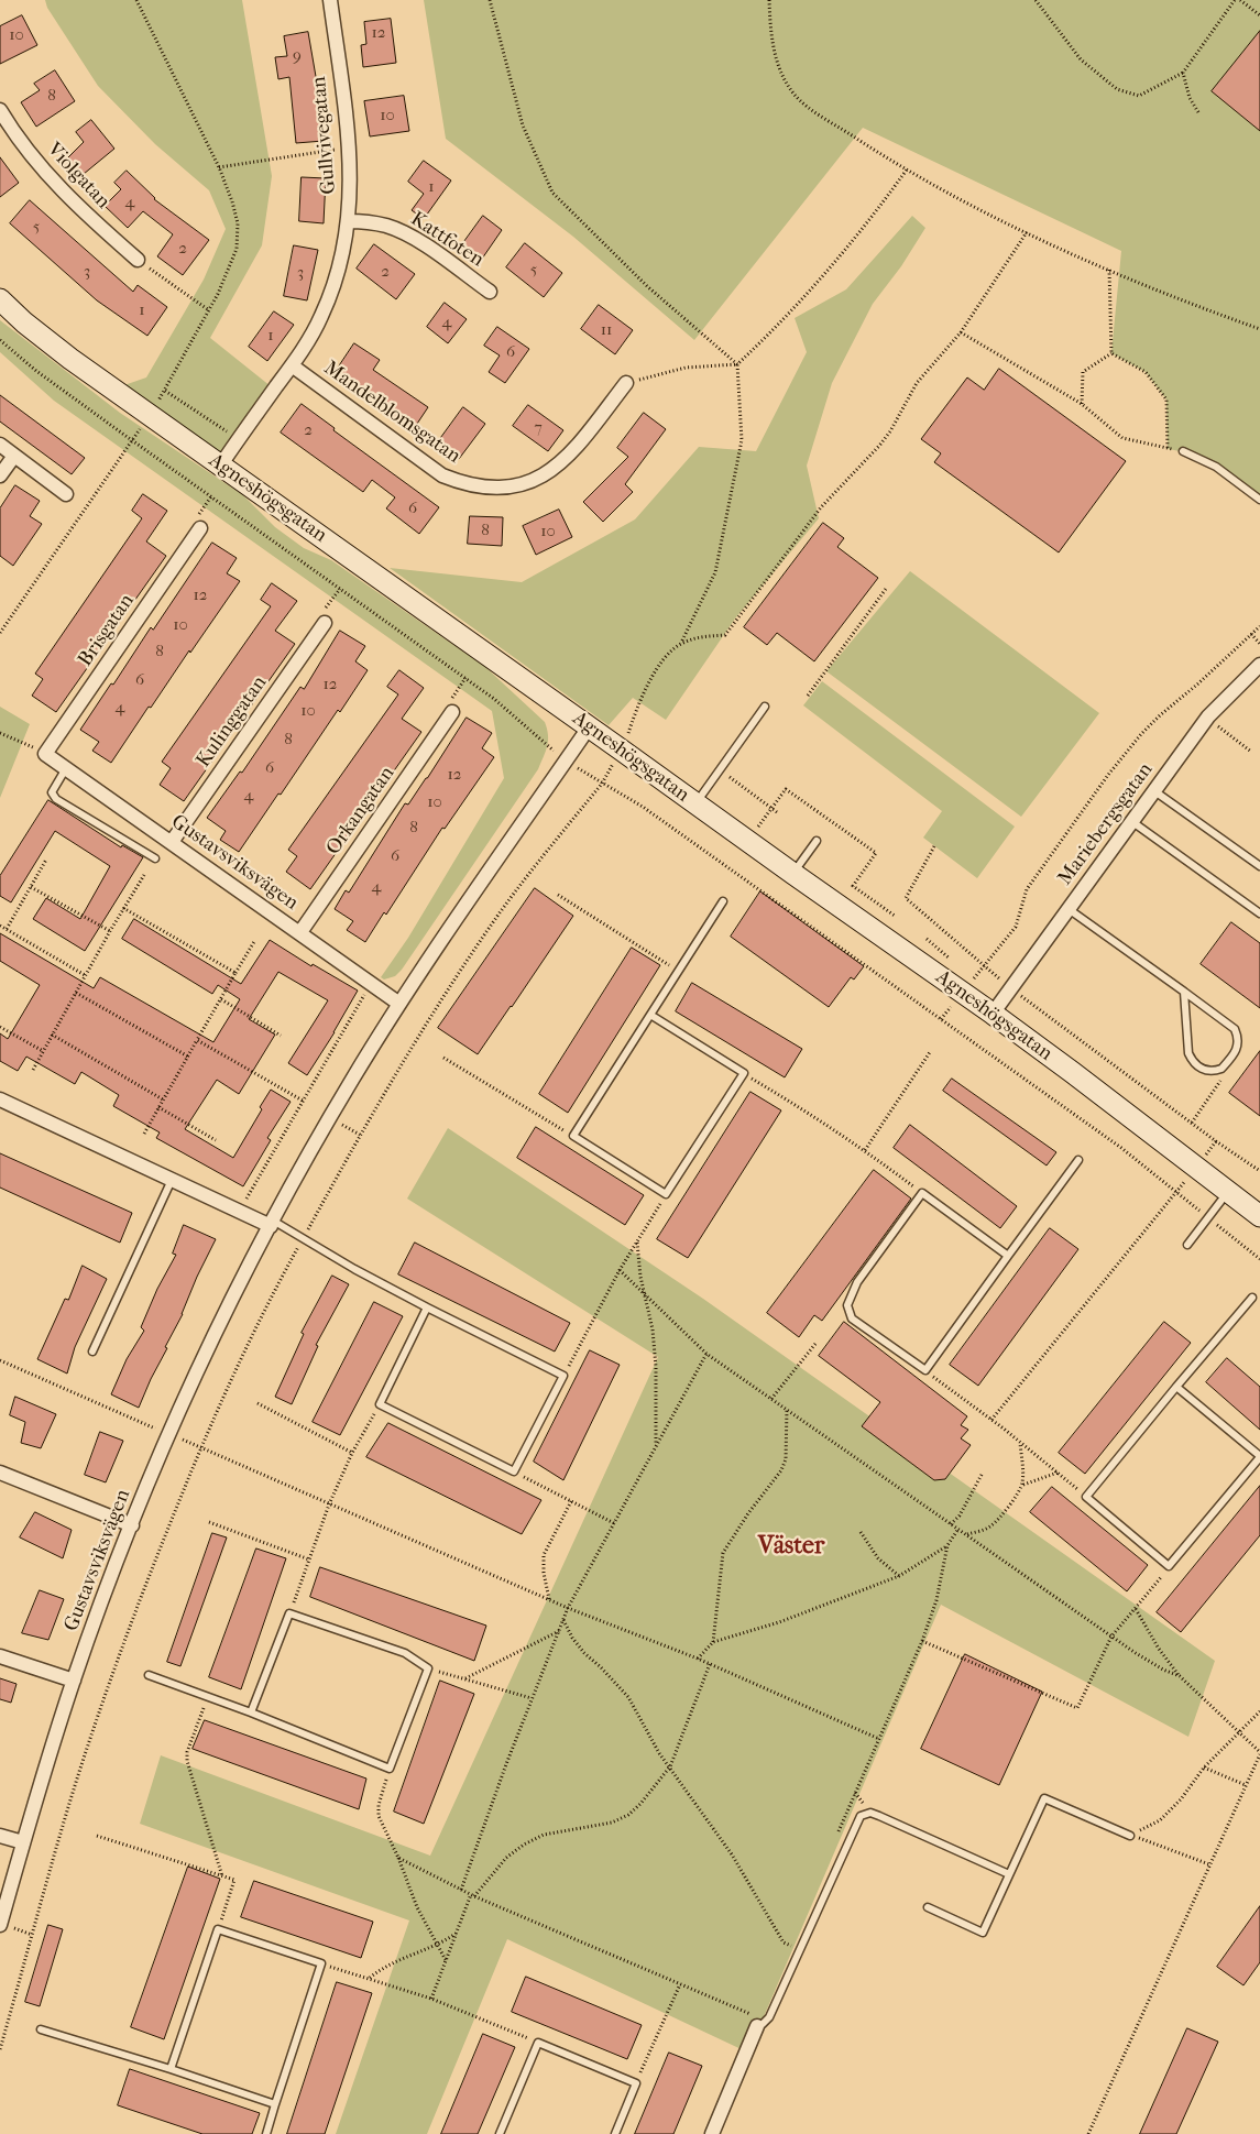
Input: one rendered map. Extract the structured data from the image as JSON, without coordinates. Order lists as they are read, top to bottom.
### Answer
{
  "streets": {
    "street": [
      "Gullvivegatan",
      "Violgatan",
      "Kattfoten",
      "Mandelblomsgatan",
      "Agneshögsgatan",
      "Brisgatan",
      "Kulinggatan",
      "Orkangatan",
      "Mariebergsgatan",
      "Gustavsviksvägen"
    ]
  },
  "crossings": [
    ["Gullvivegatan", "Kattfoten"],
    ["Gullvivegatan", "Mandelblomsgatan"],
    ["Gullvivegatan", "Agneshögsgatan"],
    ["Agneshögsgatan", "Mariebergsgatan"],
    ["Agneshögsgatan", "Gustavsviksvägen"],
    ["Brisgatan", "Gustavsviksvägen"],
    ["Kulinggatan", "Gustavsviksvägen"],
    ["Orkangatan", "Gustavsviksvägen"]
  ],
  "districts": ["Väster"],
  "house_numbers": [
    "12",
    "10",
    "9",
    "8",
    "10",
    "1",
    "4",
    "5",
    "2",
    "5",
    "3",
    "2",
    "3",
    "1",
    "4",
    "11",
    "1",
    "6",
    "7",
    "2",
    "6",
    "8",
    "10",
    "12",
    "10",
    "8",
    "6",
    "12",
    "4",
    "10",
    "8",
    "6",
    "12",
    "4",
    "10",
    "8",
    "6",
    "4"
  ]
}
